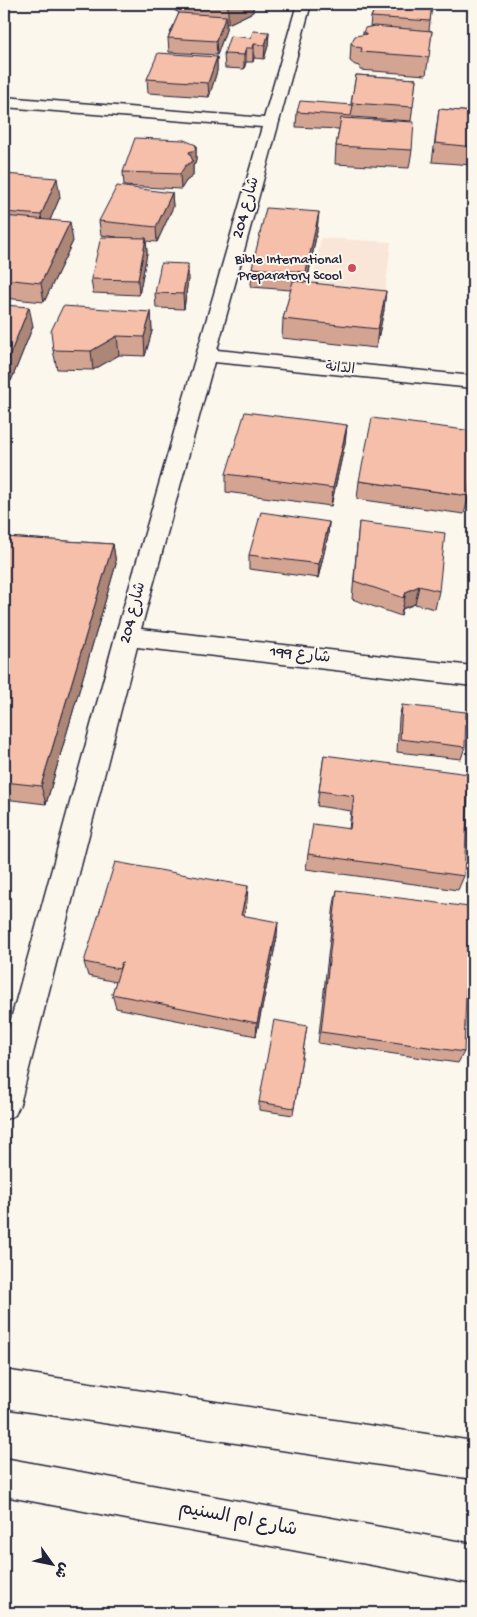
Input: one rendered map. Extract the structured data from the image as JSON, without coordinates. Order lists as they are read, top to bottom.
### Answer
{
  "streets": {
    "street": [
      "شارع 204",
      "الدانة",
      "شارع 199",
      "شارع ام السنيم"
    ]
  },
  "crossings": [
    ["شارع 204", "الدانة"],
    ["شارع 204", "شارع 199"]
  ],
  "places": ["Bible International Preparatory Scool"],
  "north": "bottom right"
}
